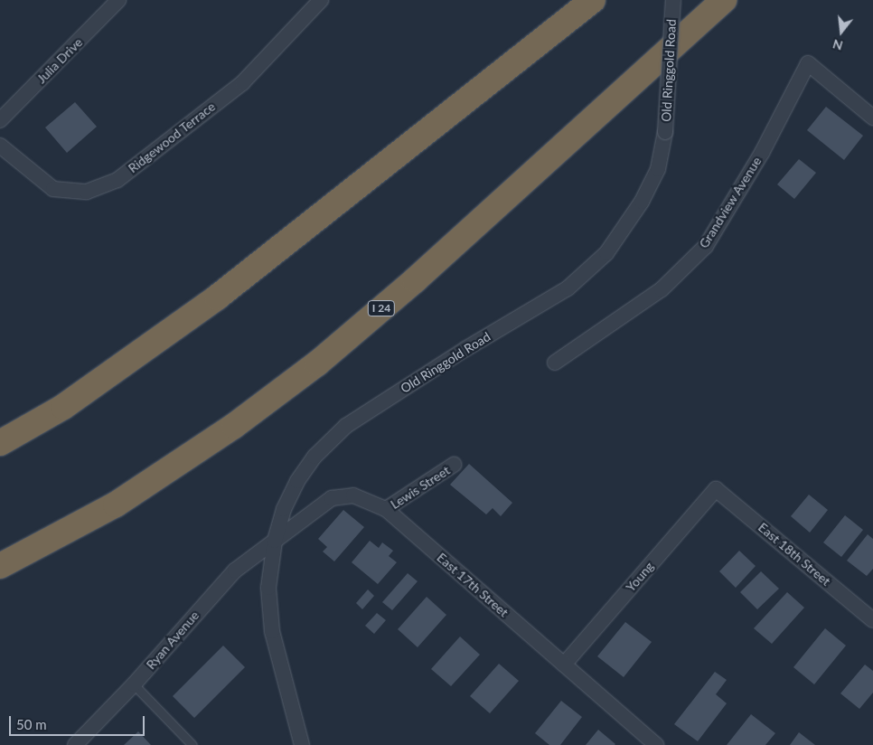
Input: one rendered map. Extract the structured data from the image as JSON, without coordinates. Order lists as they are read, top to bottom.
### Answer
{
  "streets": {
    "highway": ["I 24"],
    "street": [
      "Julia Drive",
      "Old Ringgold Road",
      "Ridgewood Terrace",
      "Grandview Avenue",
      "Lewis Street",
      "East 18th Street",
      "Young",
      "East 17th Street",
      "Ryan Avenue"
    ]
  },
  "crossings": [
    ["Old Ringgold Road", "East 17th Street"],
    ["Old Ringgold Road", "Ryan Avenue"],
    ["Lewis Street", "East 17th Street"],
    ["East 18th Street", "Young"],
    ["Young", "East 17th Street"],
    ["East 17th Street", "Ryan Avenue"]
  ],
  "scale_bar": "50 m",
  "north": "bottom"
}
